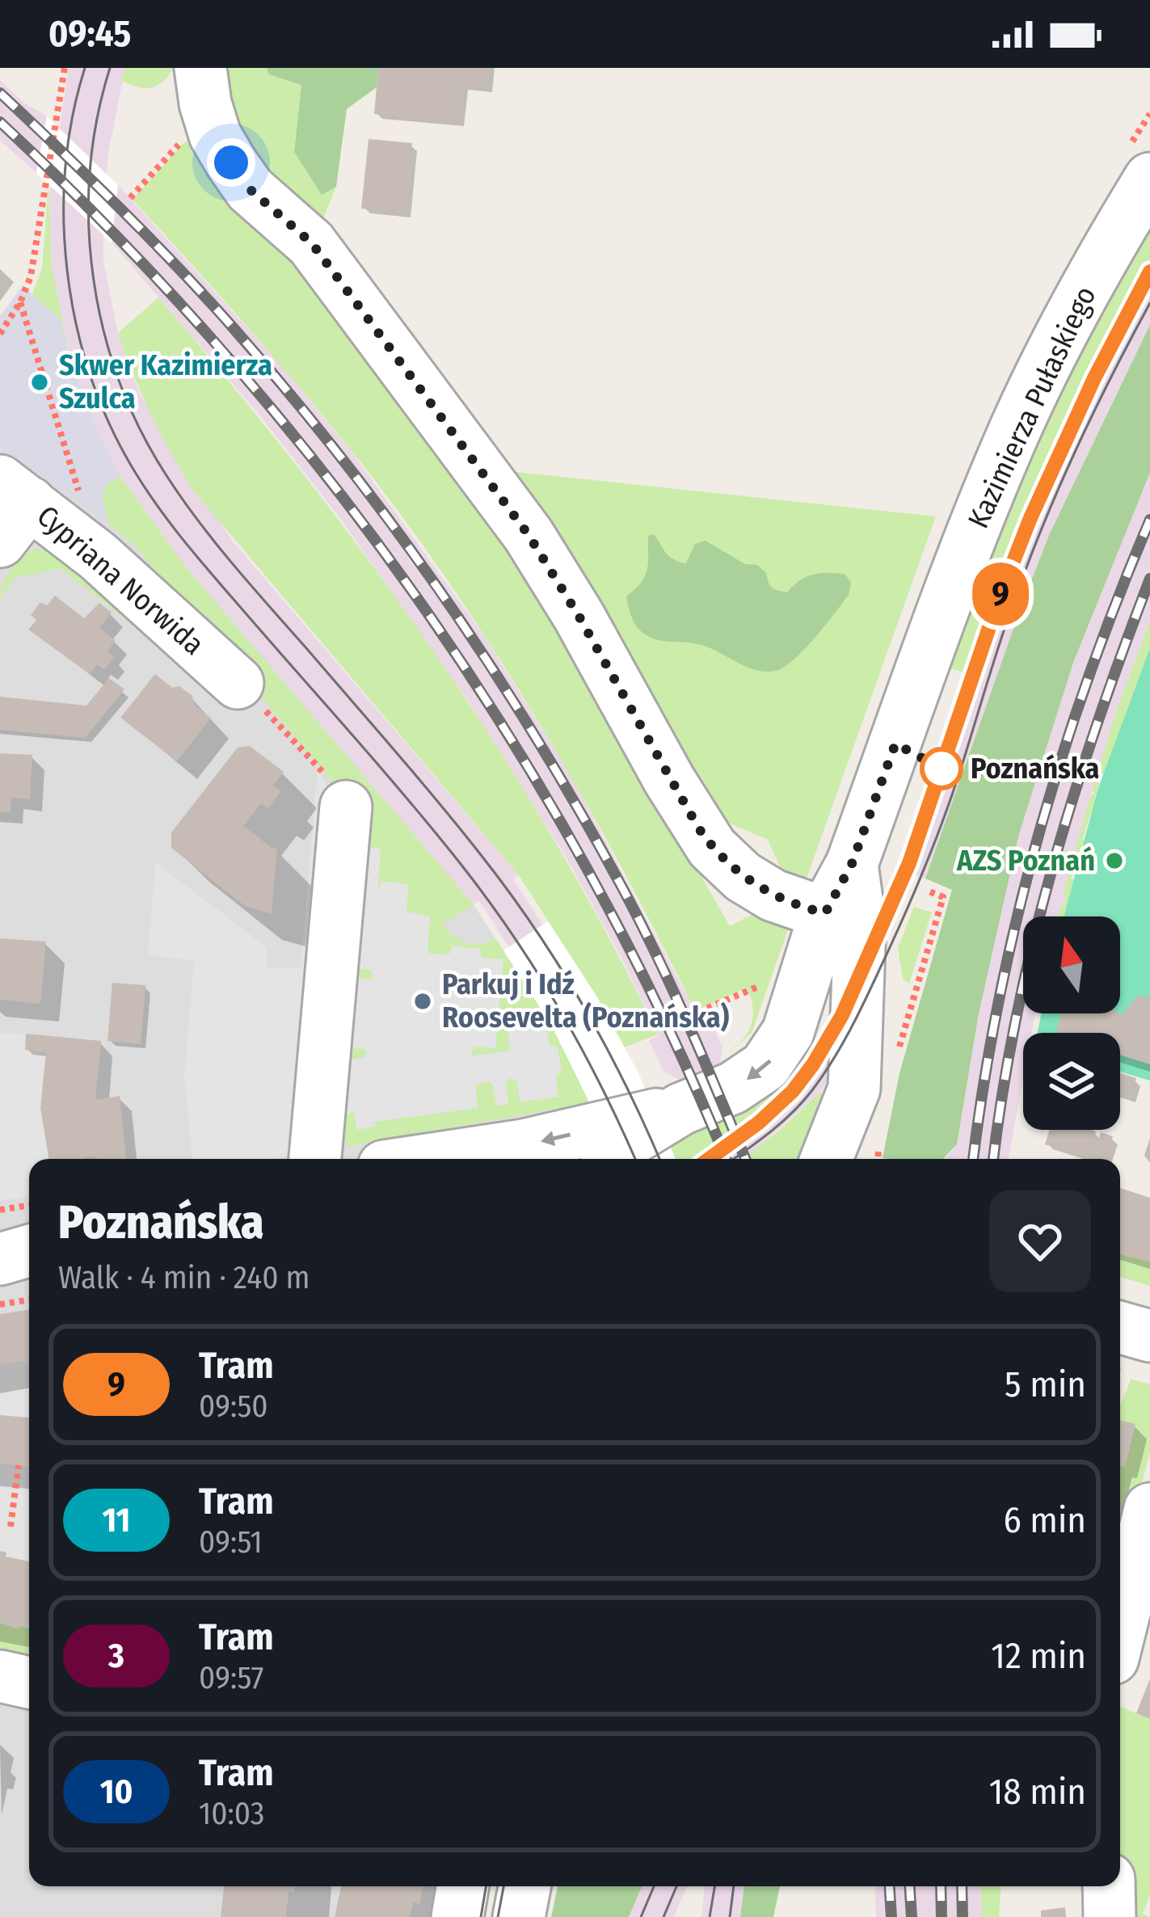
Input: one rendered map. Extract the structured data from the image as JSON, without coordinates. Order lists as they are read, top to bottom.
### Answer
{
  "streets": {
    "street": ["Kazimierza Pułaskiego", "Cypriana Norwida"]
  },
  "places": [
    "Skwer Kazimierza Szulca",
    "Poznańska",
    "AZS Poznań",
    "Parkuj i Idź Roosevelta (Poznańska)"
  ],
  "lines": ["tram line 9"],
  "north": "top",
  "page": {
    "status": "09:45",
    "on_map": "9",
    "heading": ["Poznańska", "Walk · 4 min · 240 m"],
    "list": [
      {
        "mark": "9",
        "name": "Tram",
        "note": "09:50",
        "value": "5 min"
      },
      {
        "mark": "11",
        "name": "Tram",
        "note": "09:51",
        "value": "6 min"
      },
      {
        "mark": "3",
        "name": "Tram",
        "note": "09:57",
        "value": "12 min"
      },
      {
        "mark": "10",
        "name": "Tram",
        "note": "10:03",
        "value": "18 min"
      }
    ]
  }
}
